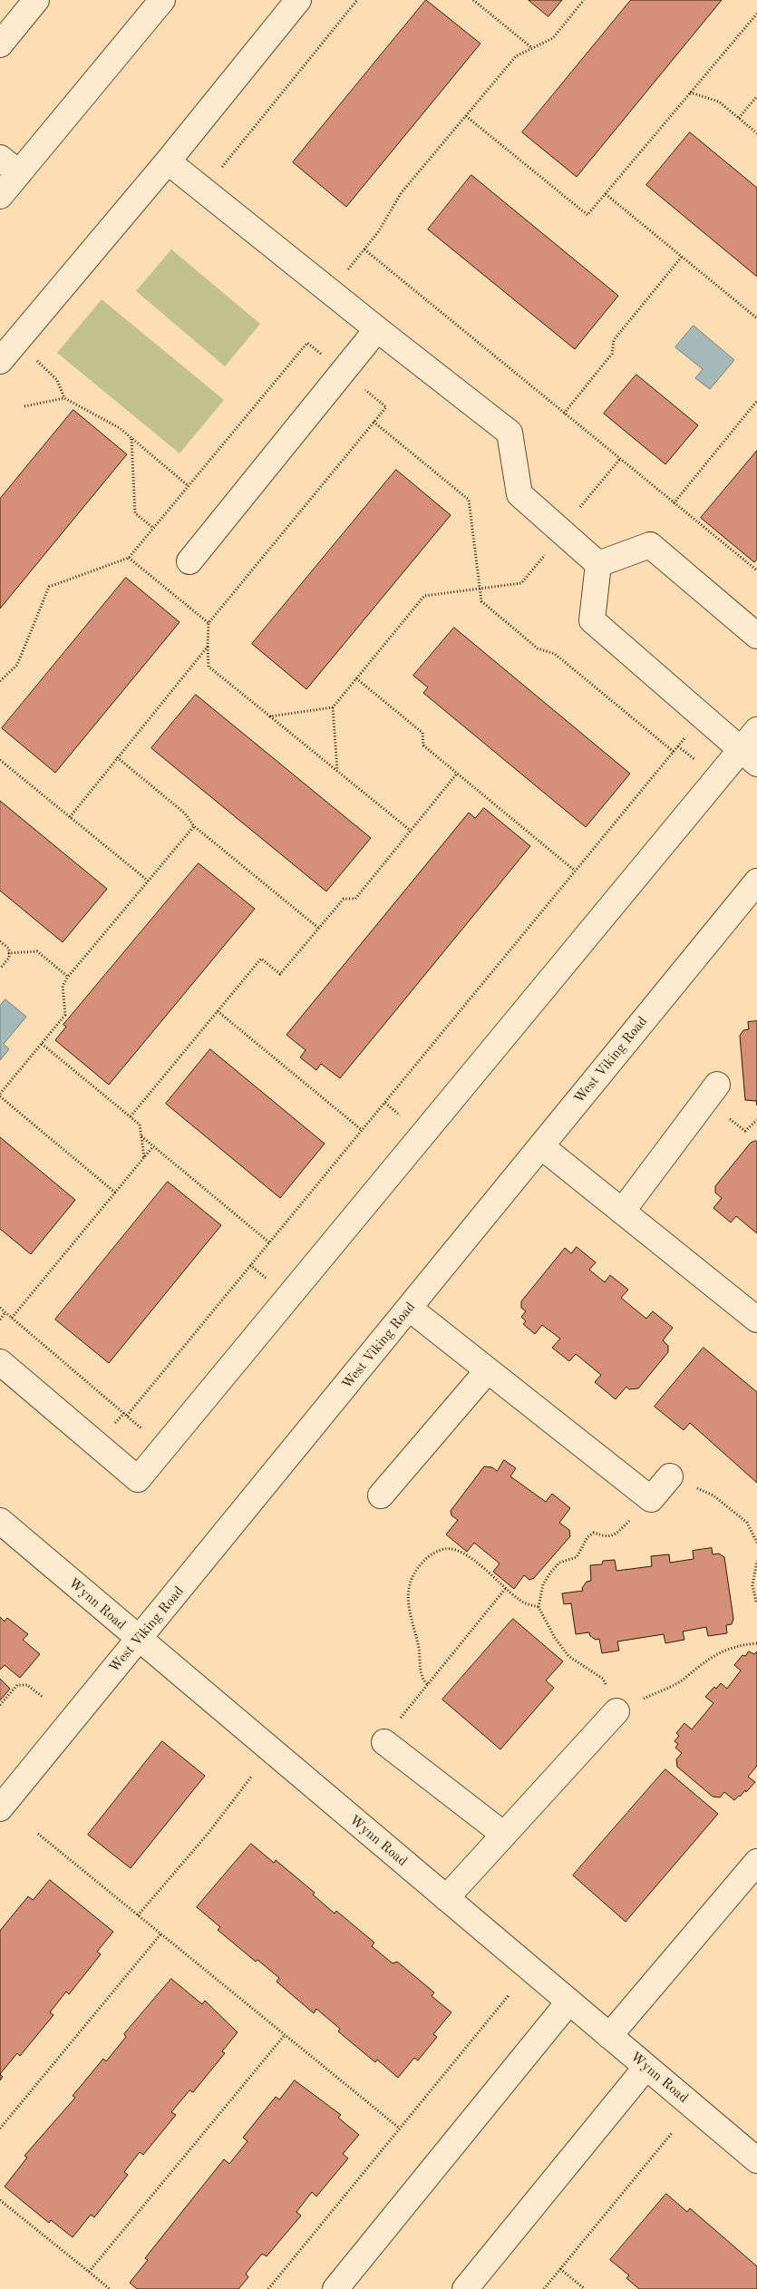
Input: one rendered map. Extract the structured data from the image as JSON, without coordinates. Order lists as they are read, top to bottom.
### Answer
{
  "streets": {
    "street": ["West Viking Road", "Wynn Road"]
  },
  "crossings": [
    ["West Viking Road", "Wynn Road"]
  ]
}
